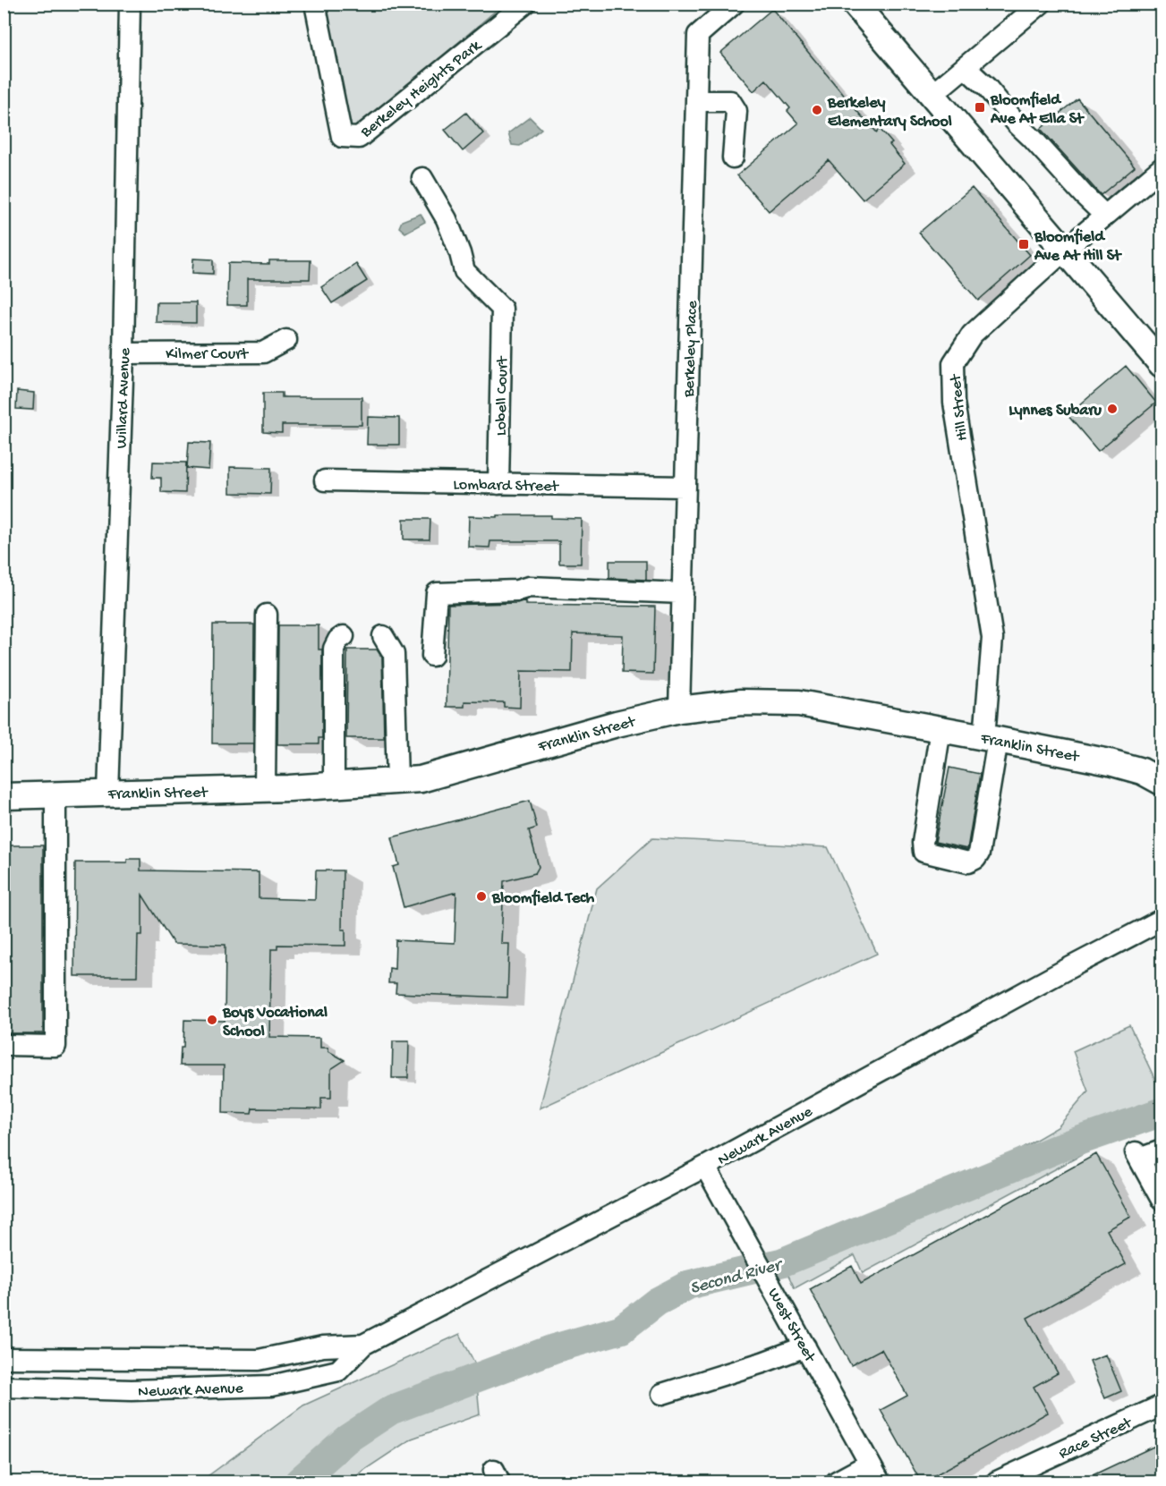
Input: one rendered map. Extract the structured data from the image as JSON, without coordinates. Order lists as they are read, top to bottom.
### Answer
{
  "streets": {
    "main road": ["Franklin Street"],
    "street": [
      "Berkeley Heights Park",
      "Berkeley Place",
      "Kilmer Court",
      "Lobell Court",
      "Willard Avenue",
      "Hill Street",
      "Lombard Street",
      "Newark Avenue",
      "West Street",
      "Race Street"
    ]
  },
  "crossings": [
    ["Berkeley Place", "Lombard Street"],
    ["Berkeley Place", "Franklin Street"],
    ["Kilmer Court", "Willard Avenue"],
    ["Lobell Court", "Lombard Street"],
    ["Willard Avenue", "Franklin Street"],
    ["Hill Street", "Franklin Street"],
    ["Newark Avenue", "West Street"]
  ],
  "water": ["Second River"],
  "places": {
    "transit": ["Bloomfield Ave At Ella St", "Bloomfield Ave At Hill St"],
    "other": [
      "Berkeley Elementary School",
      "Lynnes Subaru",
      "Bloomfield Tech",
      "Boys Vocational School"
    ]
  }
}
